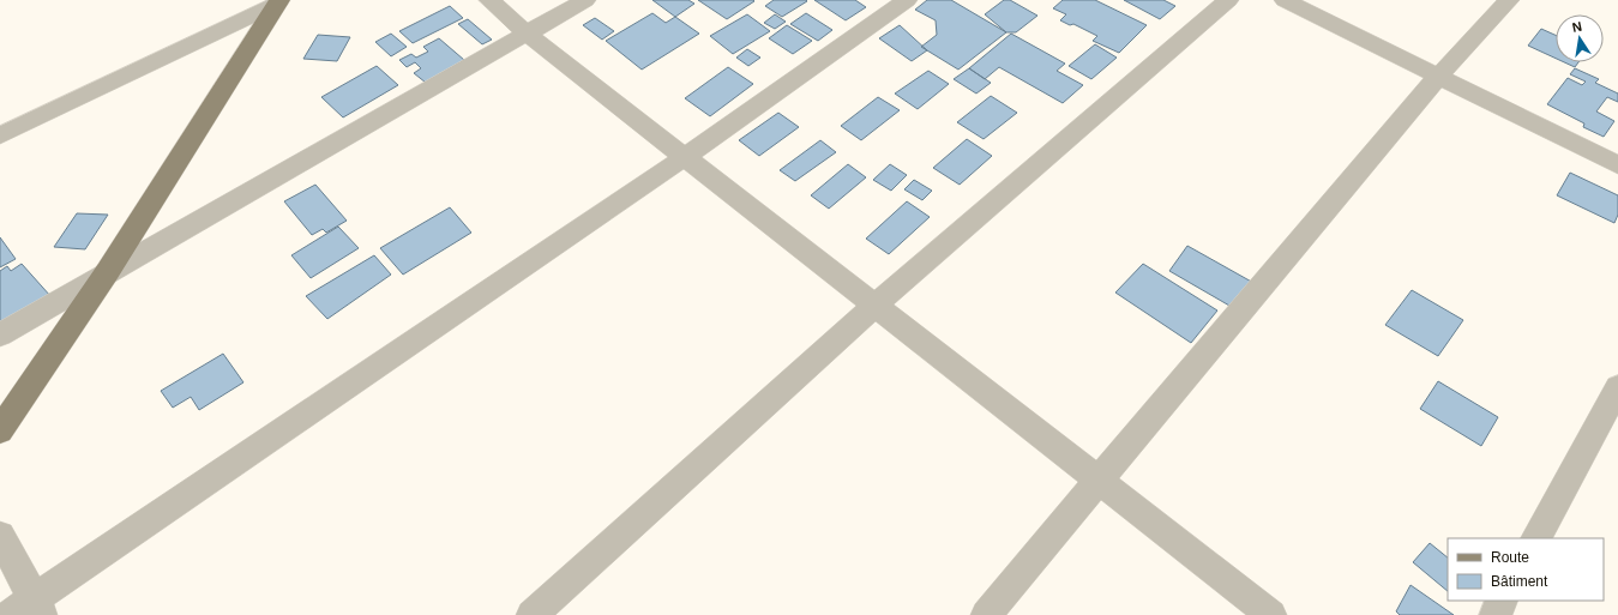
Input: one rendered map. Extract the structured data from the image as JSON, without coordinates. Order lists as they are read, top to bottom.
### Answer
{
  "legend": ["Route", "Bâtiment"],
  "north": "top"
}
